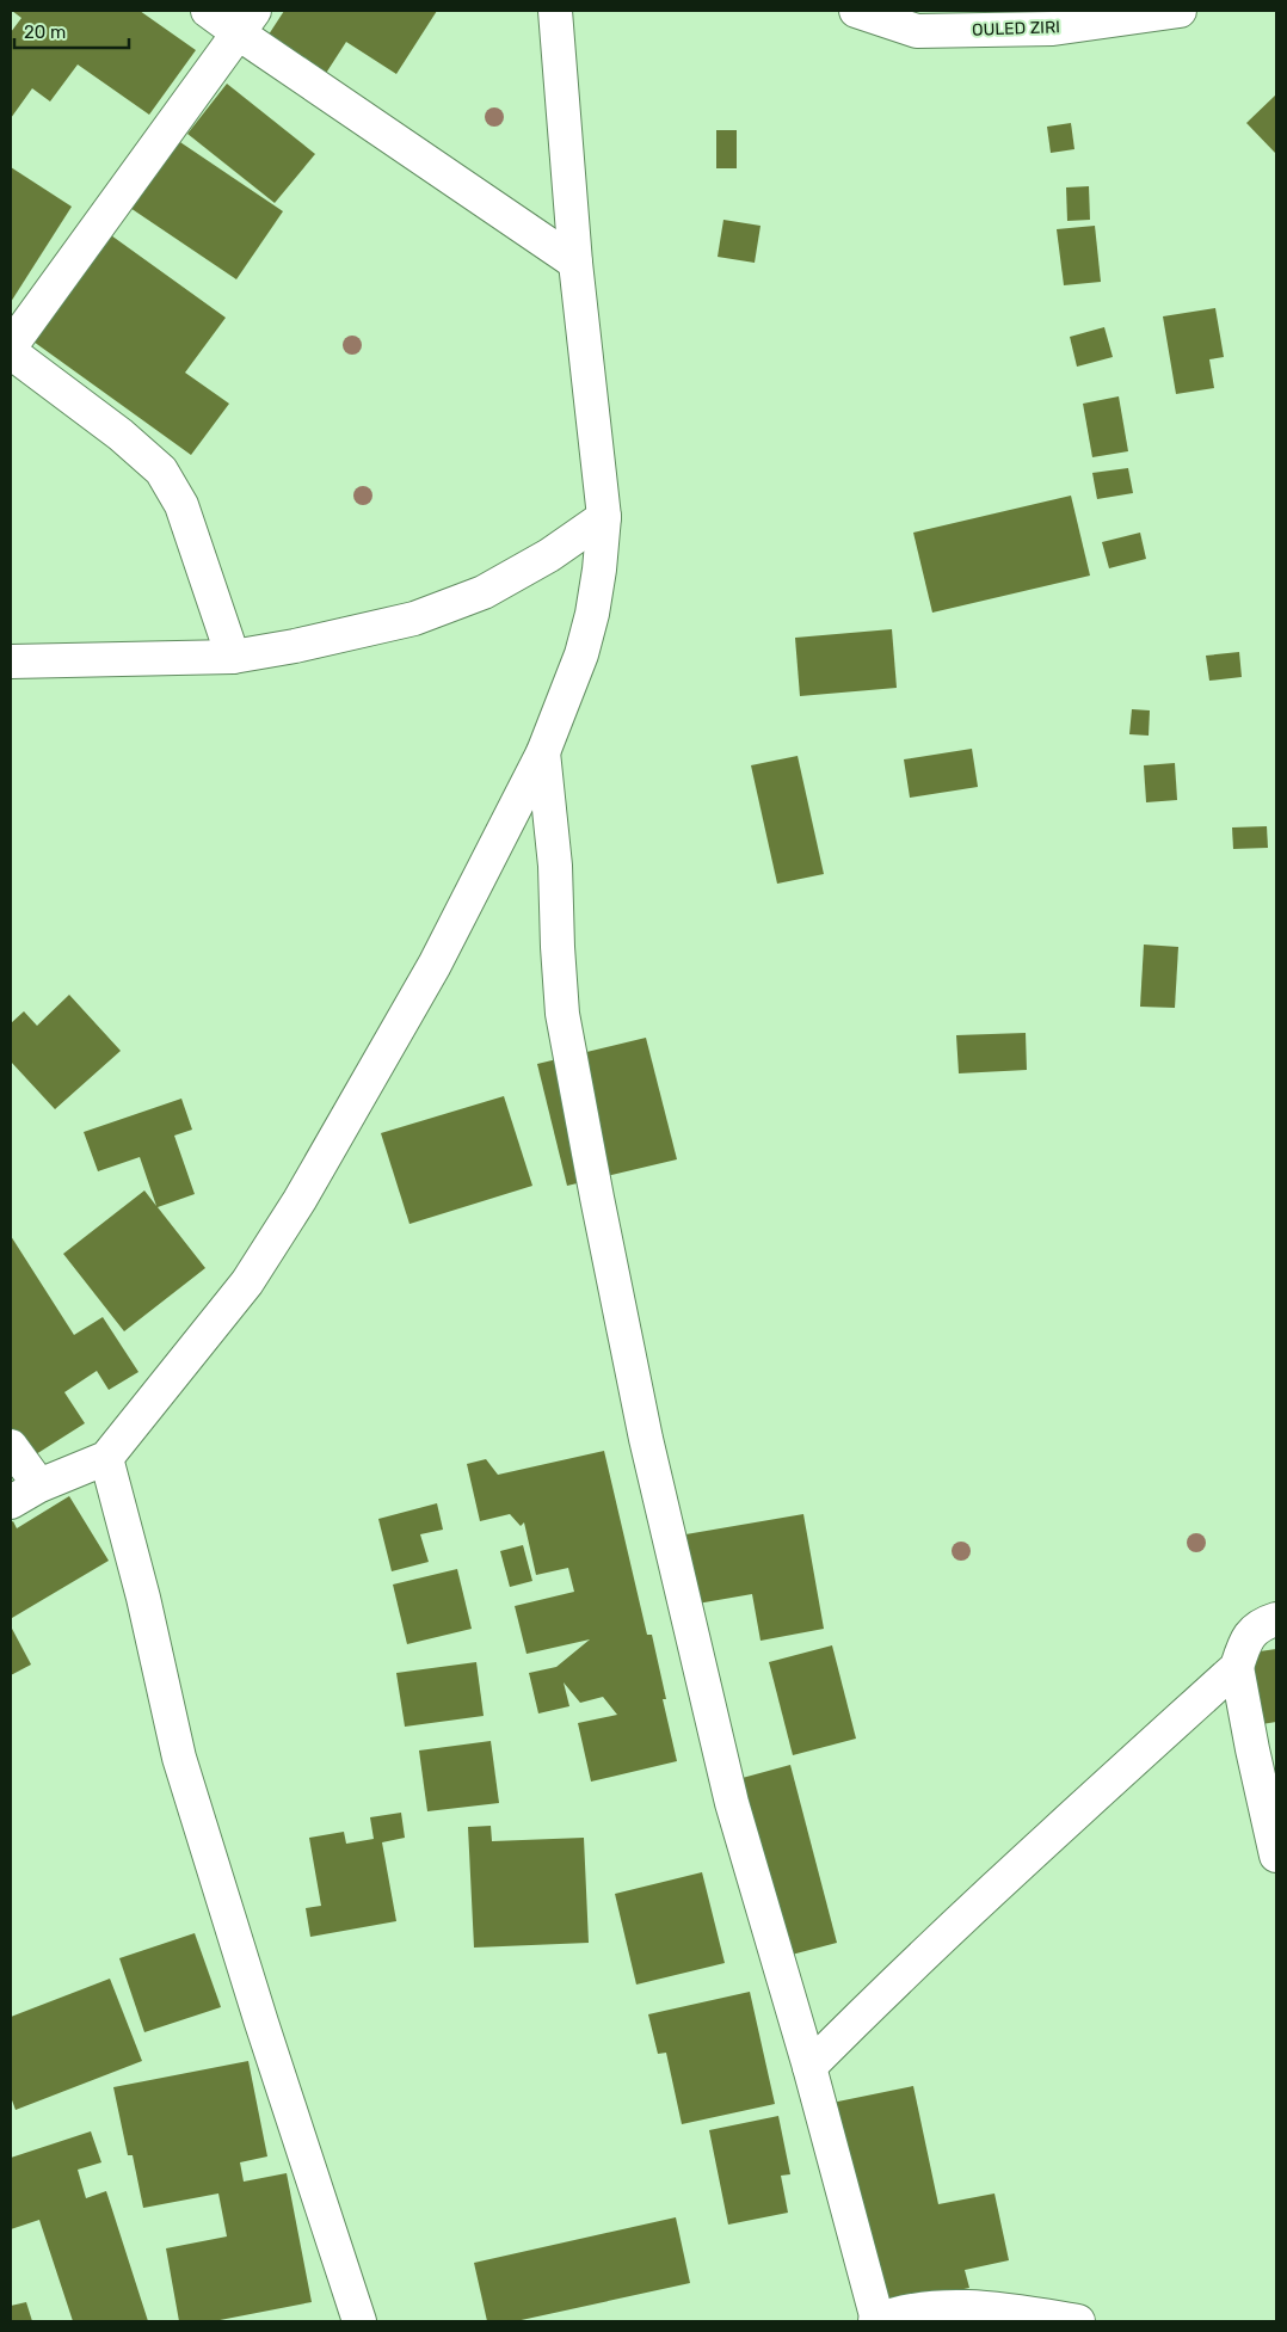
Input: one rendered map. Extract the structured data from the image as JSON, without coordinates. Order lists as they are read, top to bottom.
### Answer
{
  "streets": {
    "street": ["OULED ZIRI"]
  },
  "scale_bar": "20 m"
}
